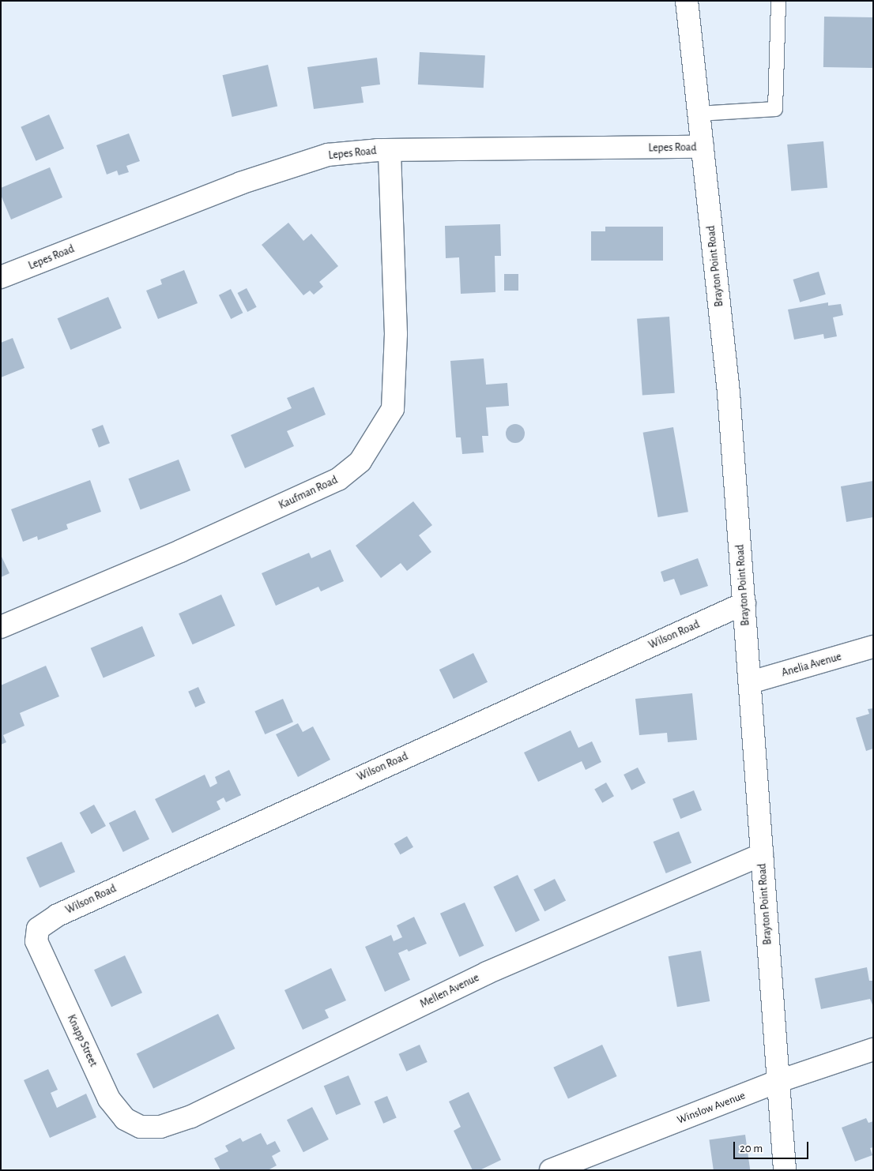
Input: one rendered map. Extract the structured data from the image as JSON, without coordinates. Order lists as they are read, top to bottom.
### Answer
{
  "streets": {
    "street": [
      "Lepes Road",
      "Brayton Point Road",
      "Kaufman Road",
      "Wilson Road",
      "Anelia Avenue",
      "Mellen Avenue",
      "Knapp Street",
      "Winslow Avenue"
    ]
  },
  "crossings": [
    ["Lepes Road", "Brayton Point Road"],
    ["Lepes Road", "Kaufman Road"],
    ["Brayton Point Road", "Wilson Road"],
    ["Brayton Point Road", "Anelia Avenue"],
    ["Brayton Point Road", "Mellen Avenue"],
    ["Brayton Point Road", "Winslow Avenue"],
    ["Wilson Road", "Knapp Street"],
    ["Mellen Avenue", "Knapp Street"]
  ],
  "scale_bar": "20 m"
}
